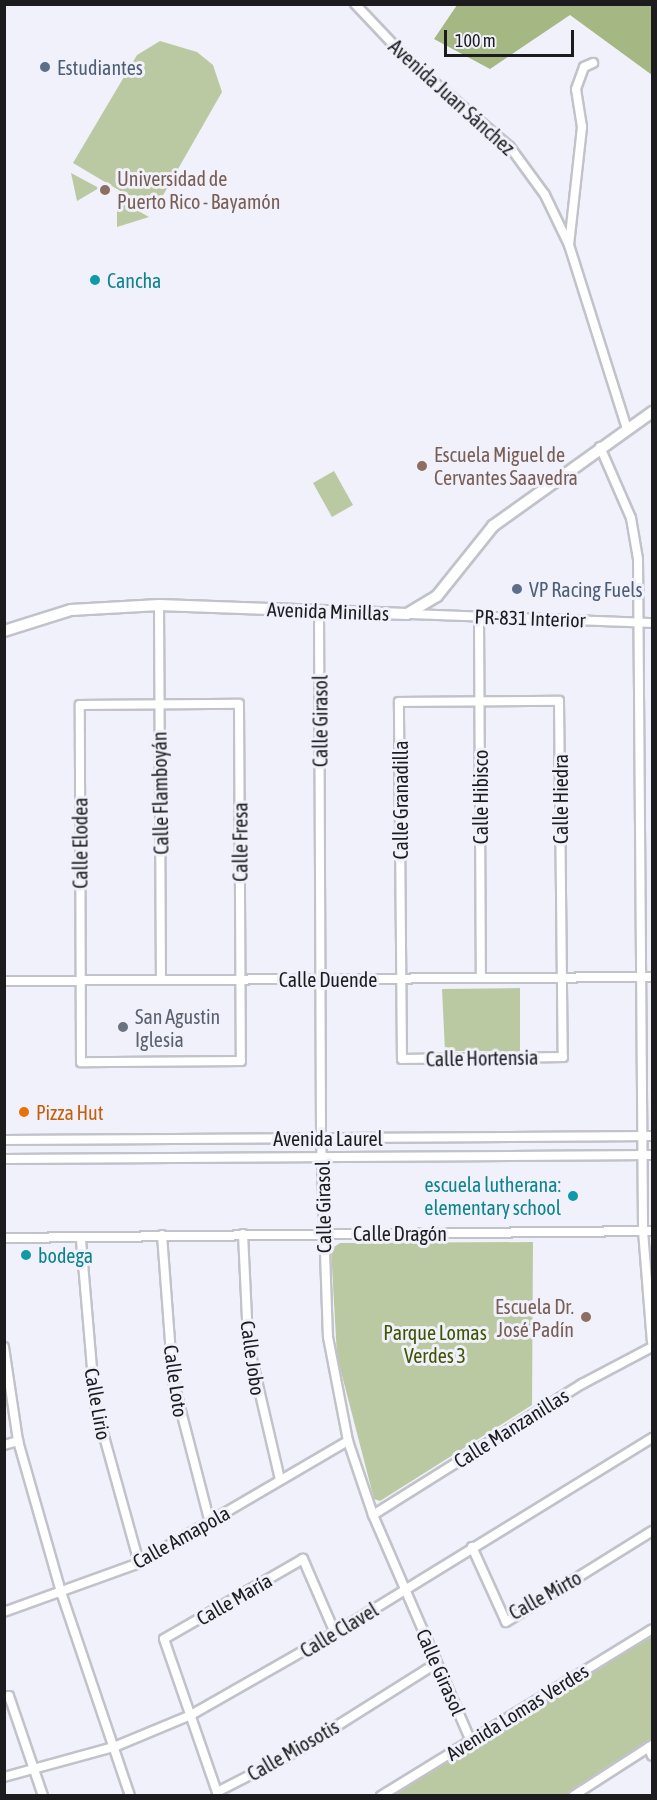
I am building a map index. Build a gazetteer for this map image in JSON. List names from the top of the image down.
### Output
{
  "streets": {
    "main road": ["Avenida Minillas"],
    "street": [
      "Avenida Juan Sánchez",
      "PR-831 Interior",
      "Calle Girasol",
      "Calle Flamboyán",
      "Calle Hibisco",
      "Calle Hiedra",
      "Calle Granadilla",
      "Calle Fresa",
      "Calle Elodea",
      "Calle Duende",
      "Calle Hortensia",
      "Avenida Laurel",
      "Calle Dragón",
      "Calle Jobo",
      "Calle Loto",
      "Calle Lirio",
      "Calle Manzanillas",
      "Calle Amapola",
      "Calle Mirto",
      "Calle María",
      "Calle Clavel",
      "Avenida Lomas Verdes",
      "Calle Miosotis"
    ]
  },
  "crossings": [
    ["Avenida Juan Sánchez", "Avenida Minillas"],
    ["Avenida Minillas", "PR-831 Interior"],
    ["Avenida Minillas", "Calle Girasol"],
    ["Avenida Minillas", "Calle Flamboyán"],
    ["PR-831 Interior", "Calle Hibisco"],
    ["Calle Girasol", "Calle Duende"],
    ["Calle Girasol", "Avenida Laurel"],
    ["Calle Girasol", "Calle Dragón"],
    ["Calle Girasol", "Calle Manzanillas"],
    ["Calle Girasol", "Calle Amapola"],
    ["Calle Girasol", "Calle Clavel"],
    ["Calle Girasol", "Avenida Lomas Verdes"],
    ["Calle Girasol", "Calle Miosotis"],
    ["Calle Flamboyán", "Calle Fresa"],
    ["Calle Flamboyán", "Calle Elodea"],
    ["Calle Flamboyán", "Calle Duende"],
    ["Calle Hibisco", "Calle Hiedra"],
    ["Calle Hibisco", "Calle Granadilla"],
    ["Calle Hibisco", "Calle Duende"],
    ["Calle Hiedra", "Calle Granadilla"],
    ["Calle Hiedra", "Calle Duende"],
    ["Calle Hiedra", "Calle Hortensia"],
    ["Calle Granadilla", "Calle Duende"],
    ["Calle Granadilla", "Calle Hortensia"],
    ["Calle Fresa", "Calle Elodea"],
    ["Calle Fresa", "Calle Duende"],
    ["Calle Elodea", "Calle Duende"],
    ["Calle Duende", "Calle Hortensia"],
    ["Calle Dragón", "Calle Jobo"],
    ["Calle Dragón", "Calle Loto"],
    ["Calle Dragón", "Calle Lirio"],
    ["Calle Jobo", "Calle Amapola"],
    ["Calle Loto", "Calle Amapola"],
    ["Calle Lirio", "Calle Amapola"],
    ["Calle Mirto", "Calle Clavel"],
    ["Calle María", "Calle Clavel"],
    ["Calle María", "Calle Miosotis"],
    ["Calle Clavel", "Calle Miosotis"]
  ],
  "parks": ["Parque Lomas Verdes 3"],
  "places": [
    "Estudiantes",
    "Universidad de Puerto Rico - Bayamón",
    "Cancha",
    "Escuela Miguel de Cervantes Saavedra",
    "VP Racing Fuels",
    "San Agustin Iglesia",
    "Pizza Hut",
    "escuela lutherana: elementary school",
    "bodega",
    "Escuela Dr. José Padín"
  ],
  "scale_bar": "100 m"
}
